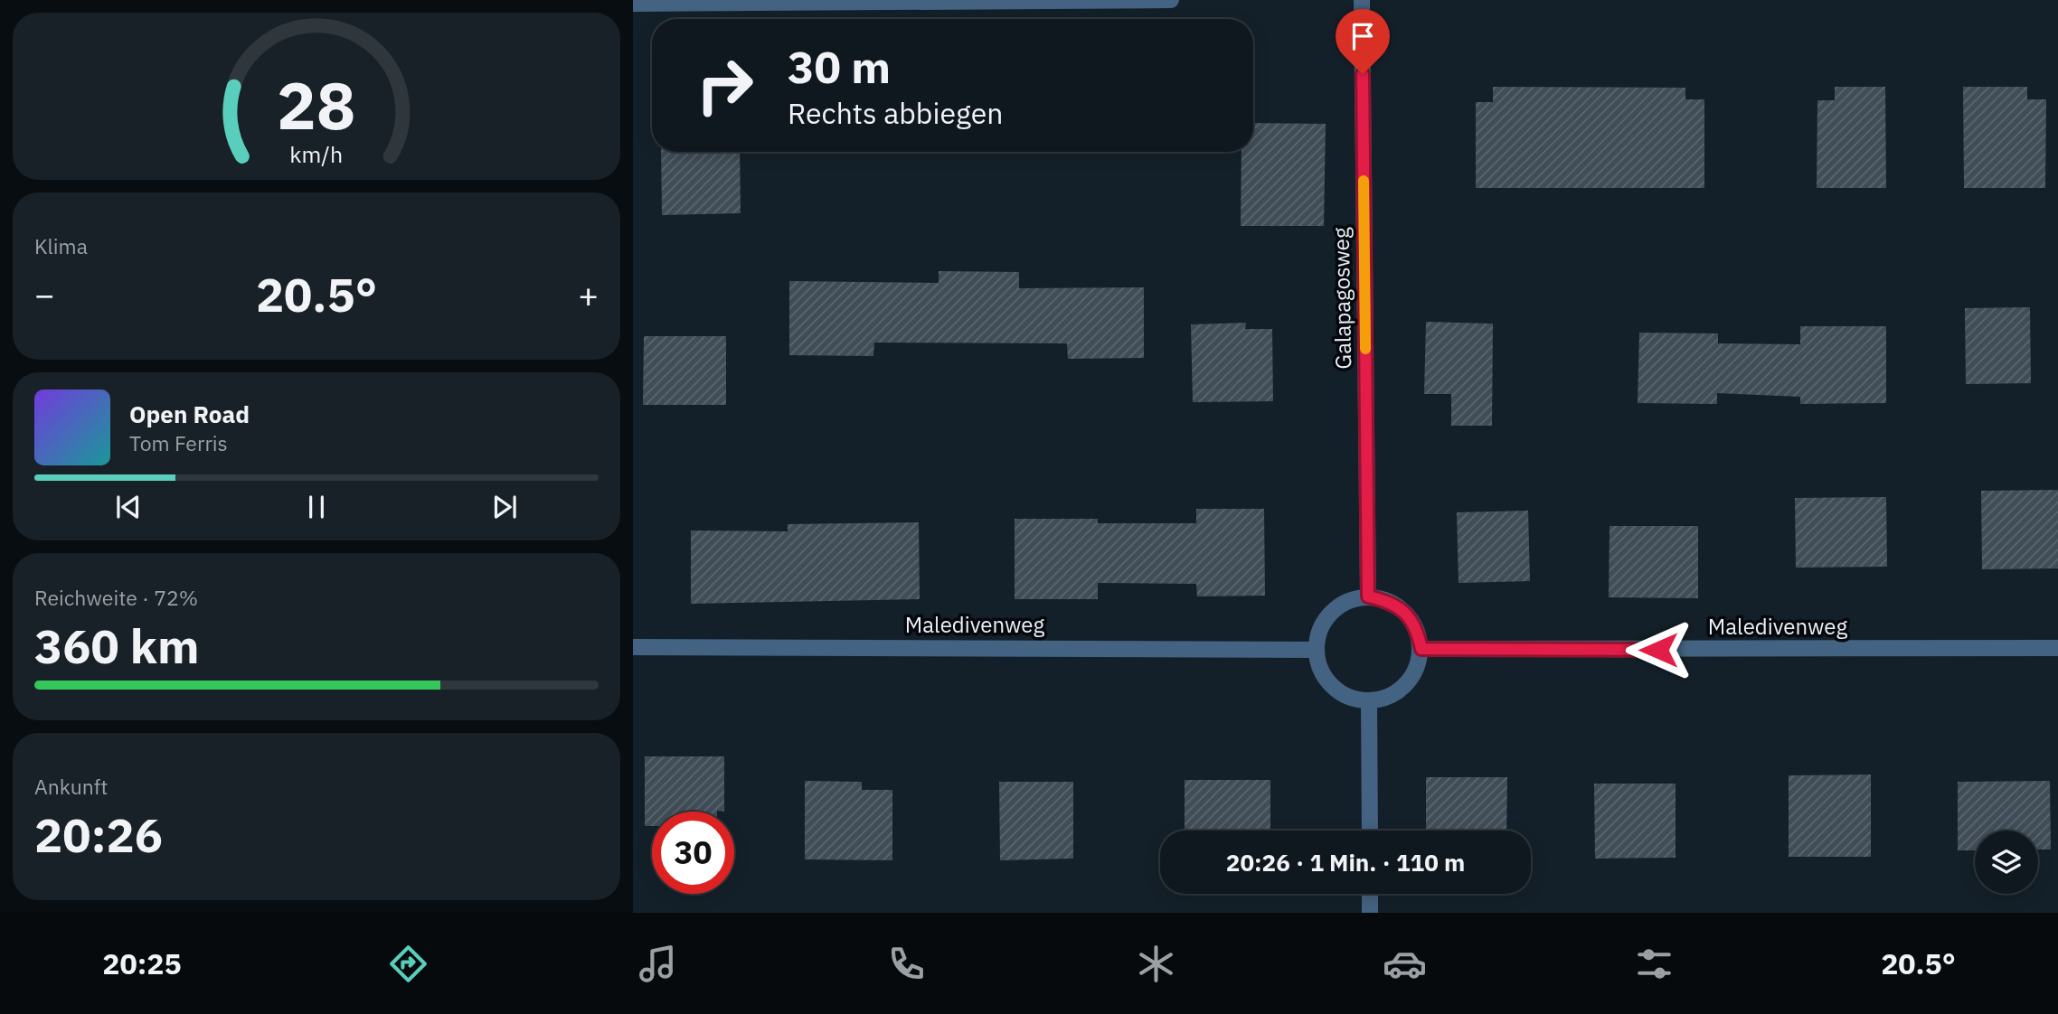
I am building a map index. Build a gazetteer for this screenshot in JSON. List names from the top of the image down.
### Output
{
  "streets": {
    "street": ["Galapagosweg", "Maledivenweg"]
  },
  "crossings": [
    ["Galapagosweg", "Maledivenweg"]
  ],
  "page": {
    "turn": ["30 m", "Rechts abbiegen"],
    "tile": [
      "Klima",
      ["Reichweite · 72%", "360 km"],
      ["Ankunft", "20:26"]
    ],
    "heat": ["−", "20.5°", "+"],
    "song": ["Open Road", "Tom Ferris"],
    "limit": "30",
    "trip": "20:26 · 1 Min. · 110 m",
    "tabs": ["20:25", "20.5°"],
    "gauge": ["28", "km/h"]
  }
}
